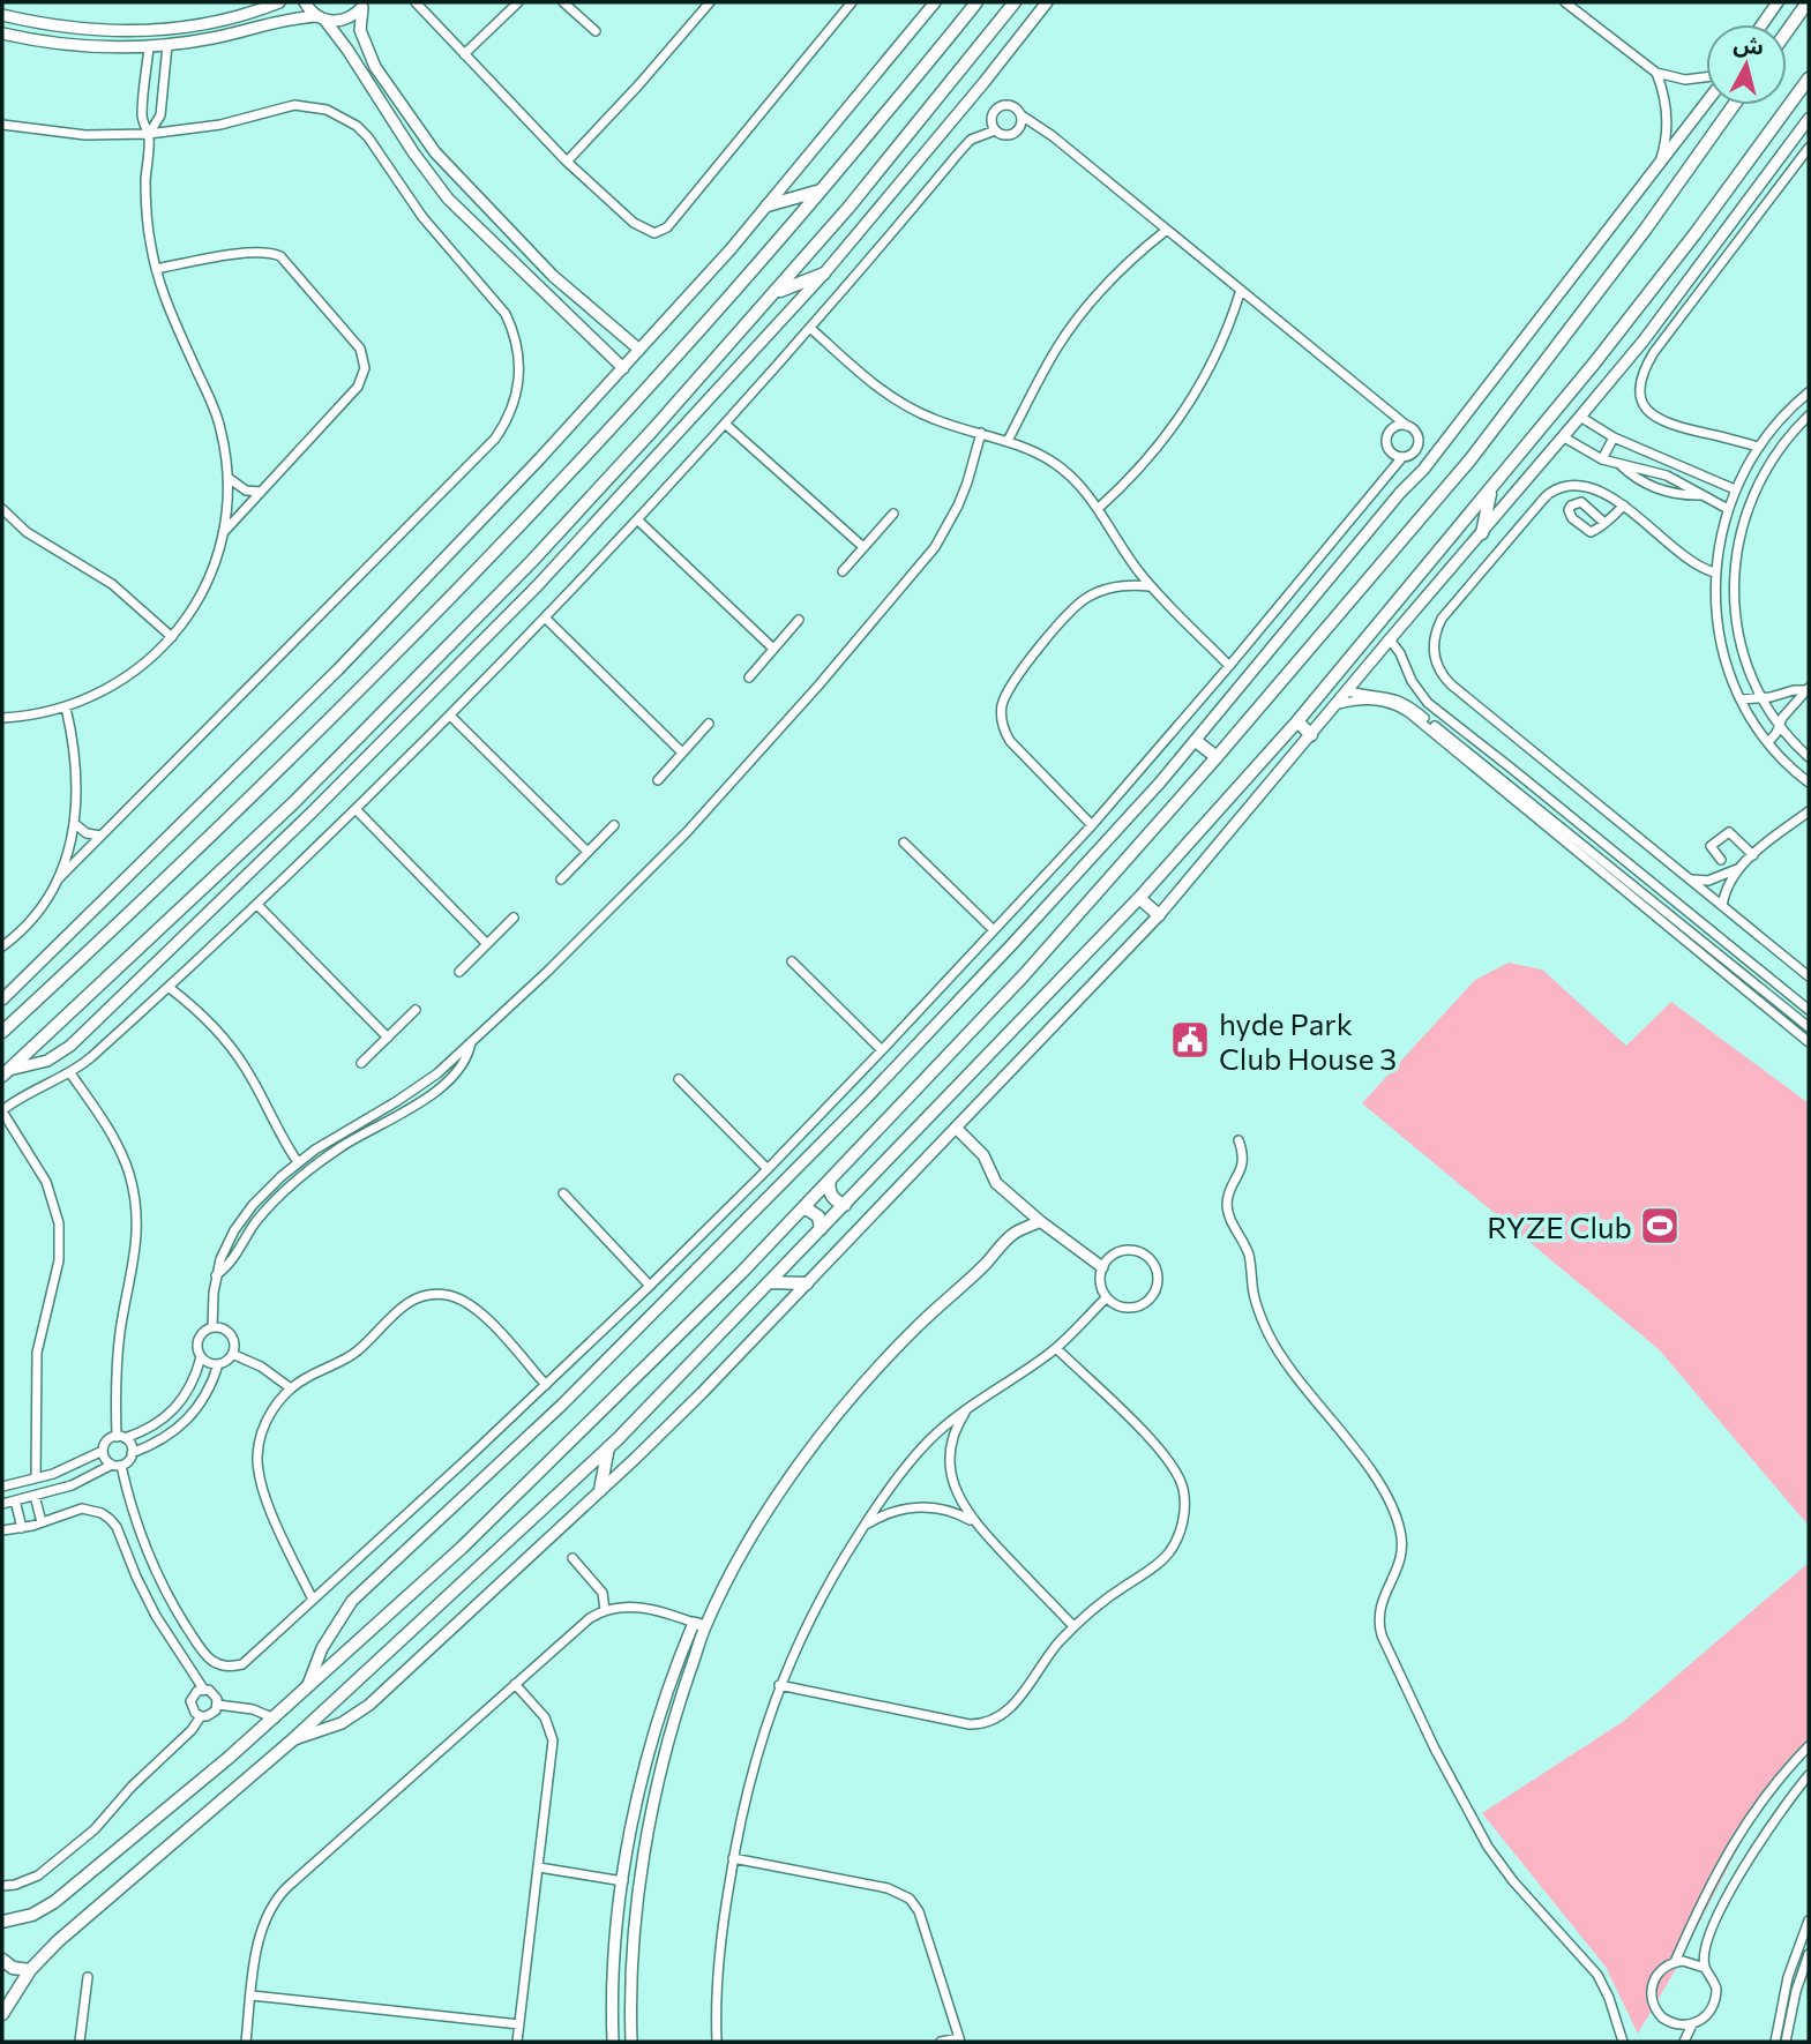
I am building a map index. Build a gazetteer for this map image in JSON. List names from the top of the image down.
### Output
{
  "places": {
    "public building": ["hyde Park Club House 3"],
    "sports": ["RYZE Club"]
  },
  "north": "top"
}
